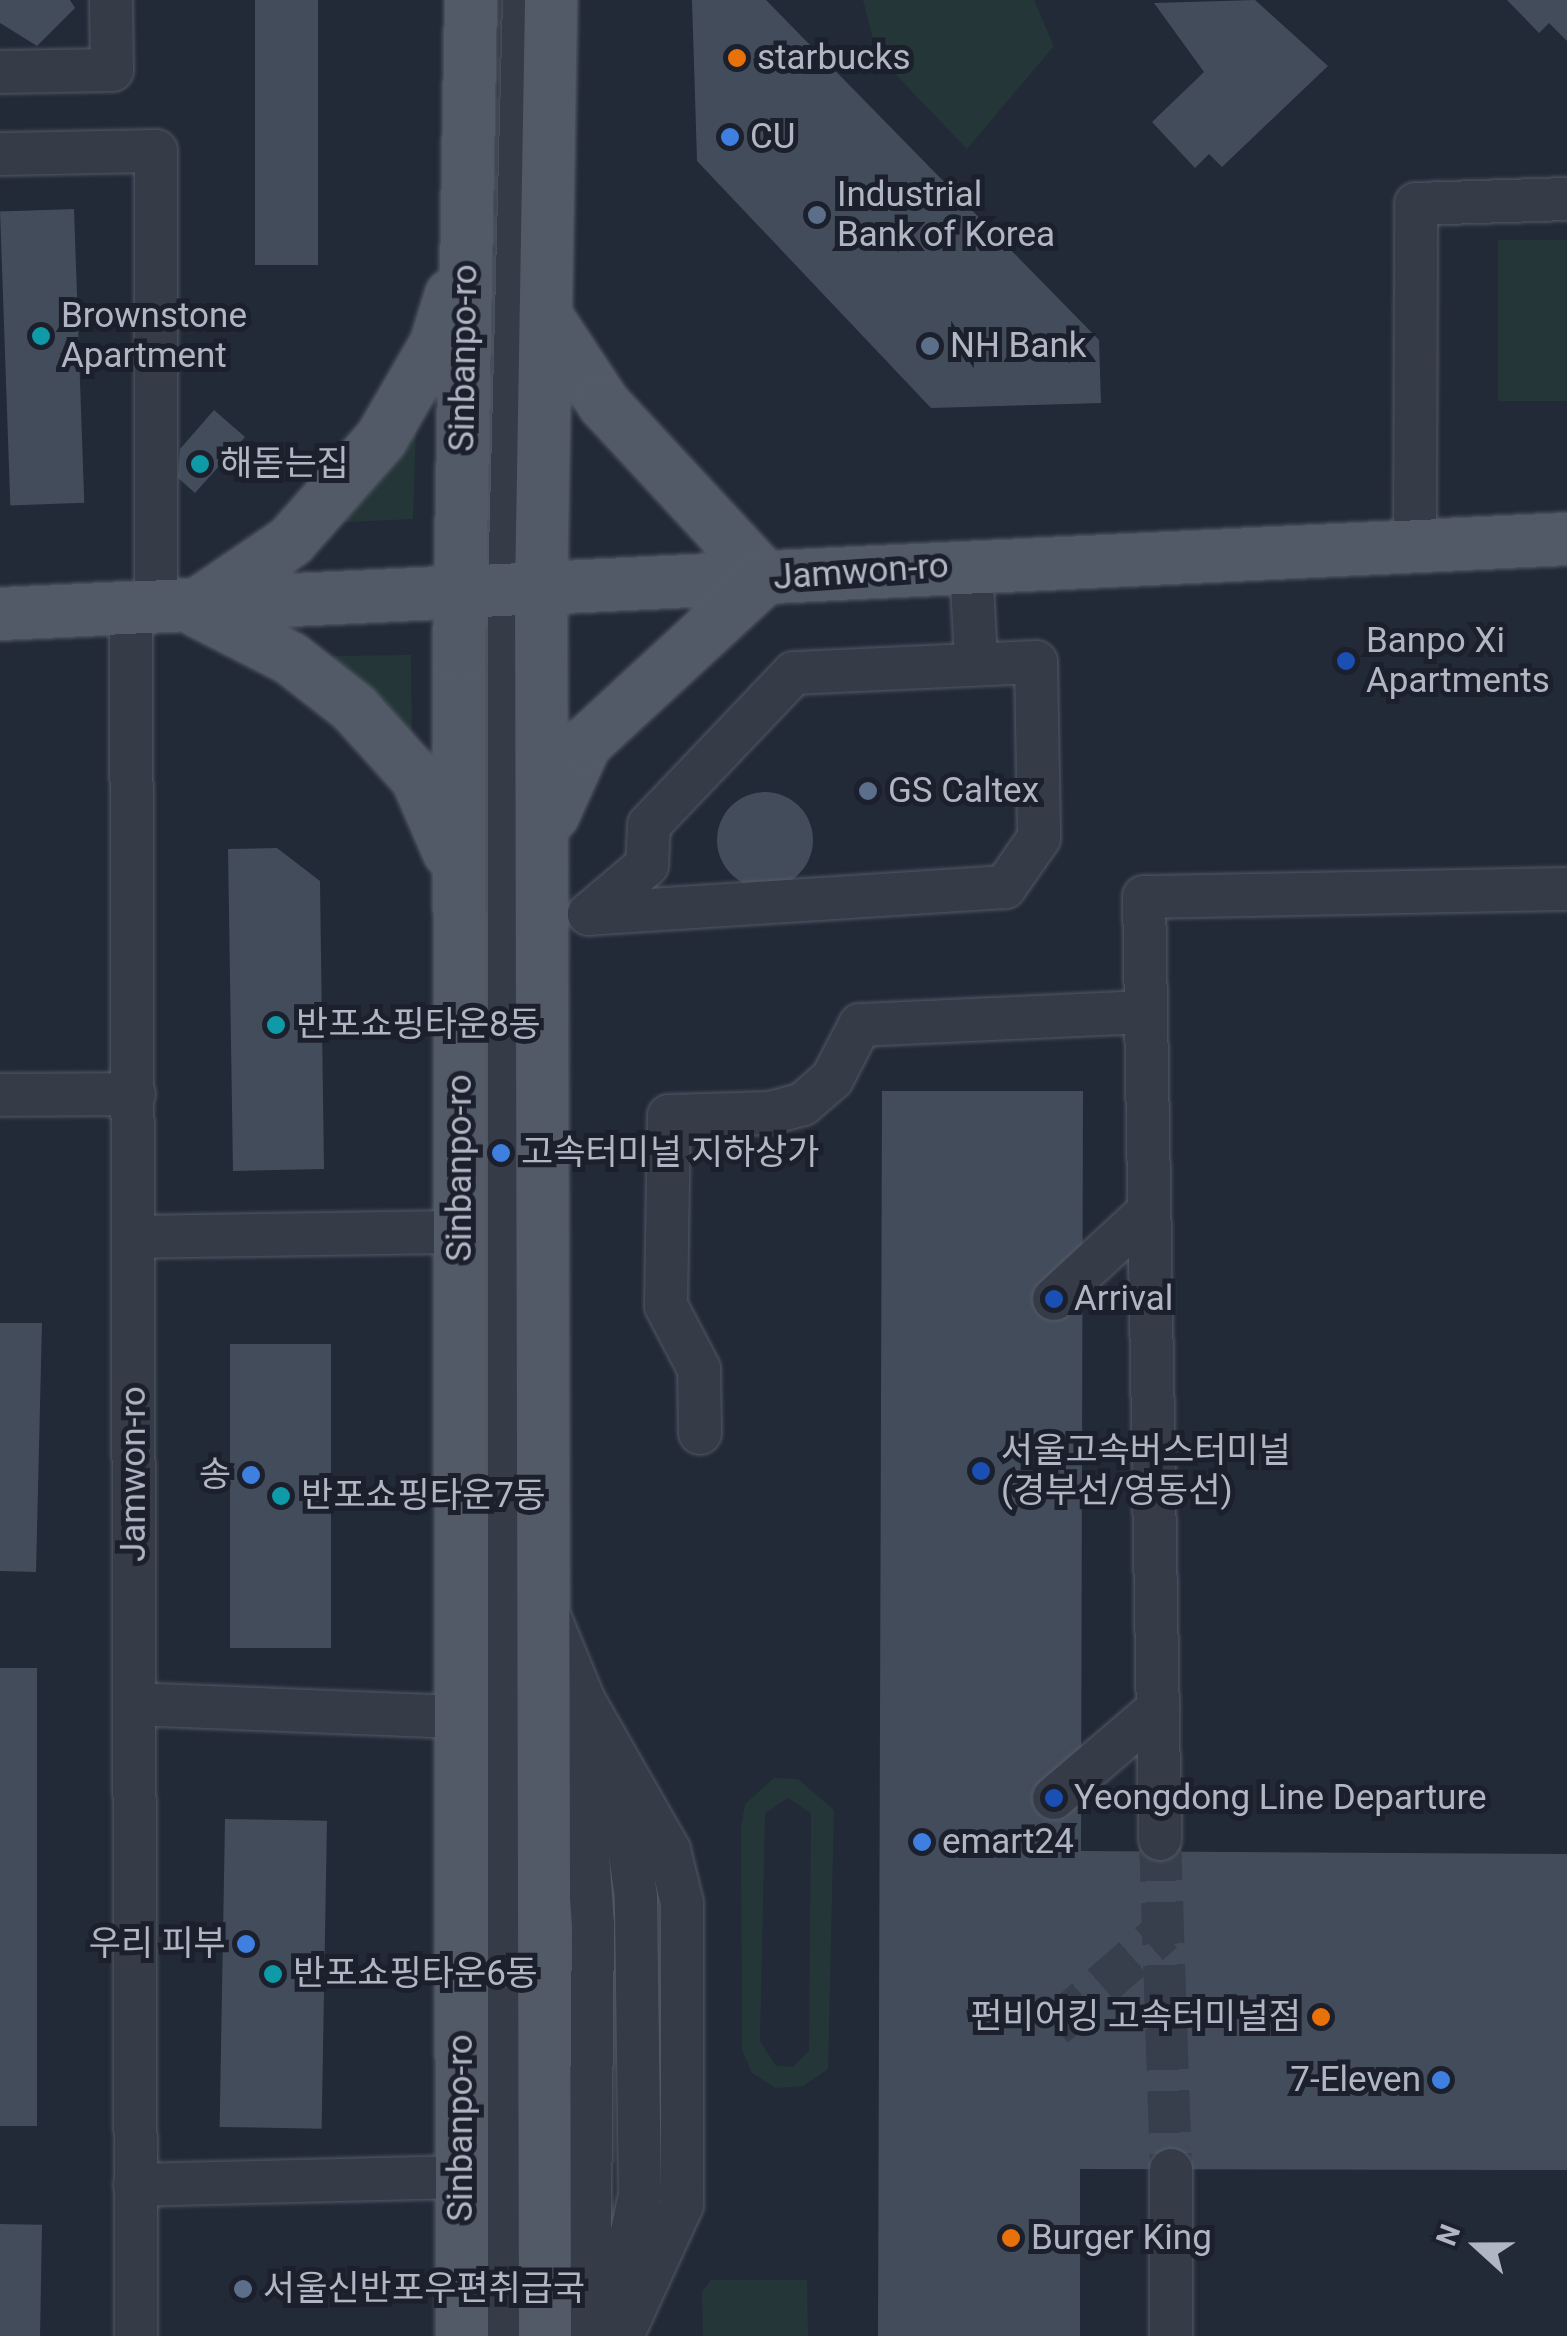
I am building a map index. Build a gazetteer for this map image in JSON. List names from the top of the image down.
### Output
{
  "streets": {
    "main road": ["Sinbanpo-ro", "Jamwon-ro"]
  },
  "crossings": [
    ["Sinbanpo-ro", "Jamwon-ro"]
  ],
  "places": [
    "starbucks",
    "CU",
    "Industrial Bank of Korea",
    "Brownstone Apartment",
    "NH Bank",
    "해돋는집",
    "Banpo Xi Apartments",
    "GS Caltex",
    "반포쇼핑타운8동",
    "고속터미널 지하상가",
    "Arrival",
    "서울고속버스터미널 (경부선/영동선)",
    "송",
    "반포쇼핑타운7동",
    "Yeongdong Line Departure",
    "emart24",
    "우리 피부",
    "반포쇼핑타운6동",
    "펀비어킹 고속터미널점",
    "7-Eleven",
    "Burger King",
    "서울신반포우편취급국"
  ],
  "north": "left"
}
